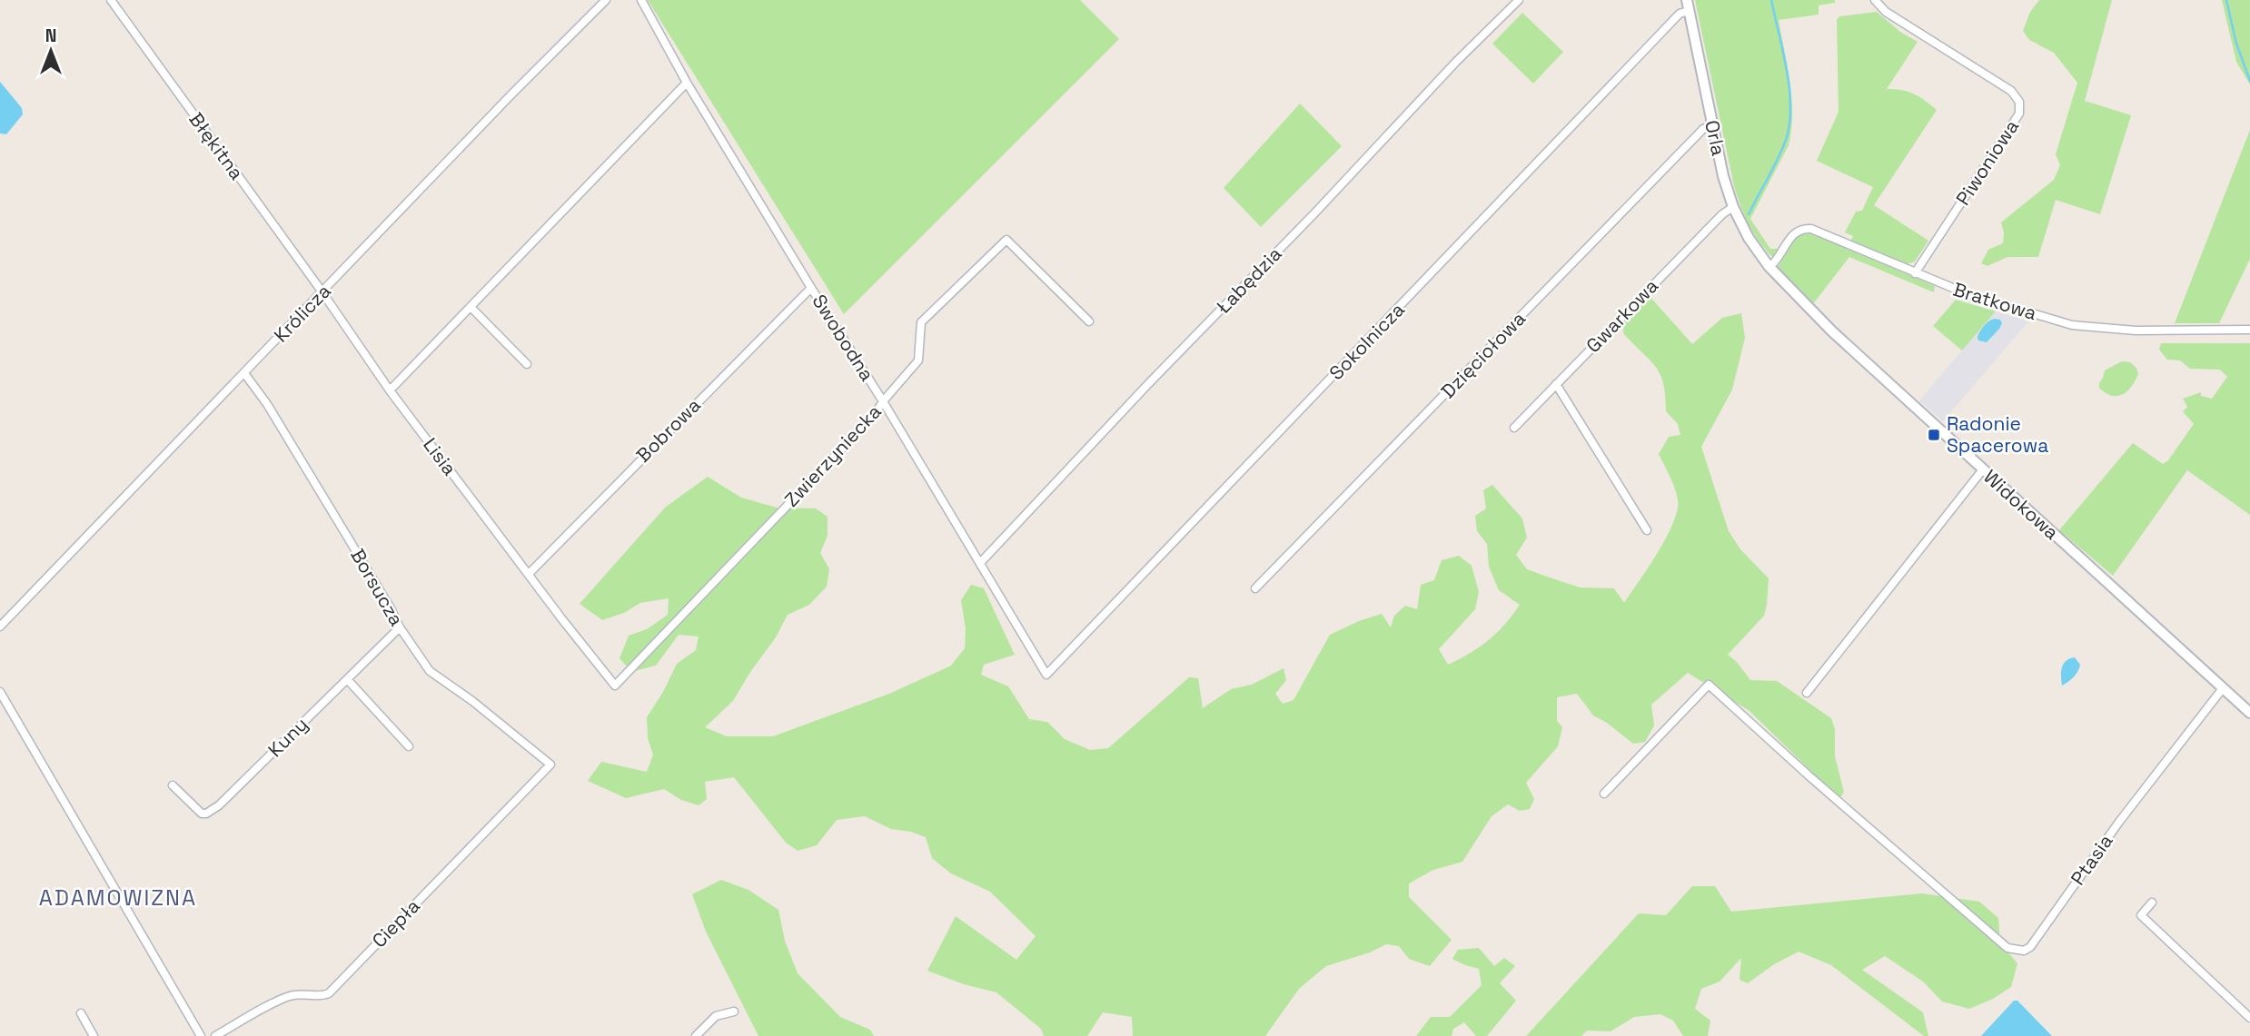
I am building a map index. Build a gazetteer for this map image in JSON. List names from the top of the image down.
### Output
{
  "streets": {
    "street": [
      "Orla",
      "Błękitna",
      "Piwoniowa",
      "Łabędzia",
      "Bratkowa",
      "Królicza",
      "Gwarkowa",
      "Swobodna",
      "Sokolnicza",
      "Dzięciołowa",
      "Bobrowa",
      "Zwierzyniecka",
      "Lisia",
      "Widokowa",
      "Borsucza",
      "Kuny",
      "Ptasia",
      "Ciepła"
    ]
  },
  "crossings": [
    ["Orla", "Bratkowa"],
    ["Orla", "Gwarkowa"],
    ["Orla", "Sokolnicza"],
    ["Orla", "Dzięciołowa"],
    ["Orla", "Widokowa"],
    ["Błękitna", "Królicza"],
    ["Błękitna", "Lisia"],
    ["Piwoniowa", "Bratkowa"],
    ["Łabędzia", "Swobodna"],
    ["Bratkowa", "Widokowa"],
    ["Królicza", "Lisia"],
    ["Królicza", "Borsucza"],
    ["Swobodna", "Sokolnicza"],
    ["Swobodna", "Bobrowa"],
    ["Swobodna", "Zwierzyniecka"],
    ["Bobrowa", "Lisia"],
    ["Zwierzyniecka", "Lisia"],
    ["Widokowa", "Ptasia"],
    ["Borsucza", "Kuny"],
    ["Borsucza", "Ciepła"]
  ],
  "districts": ["ADAMOWIZNA"],
  "places": {
    "transit": ["Radonie Spacerowa"]
  },
  "north": "top"
}
